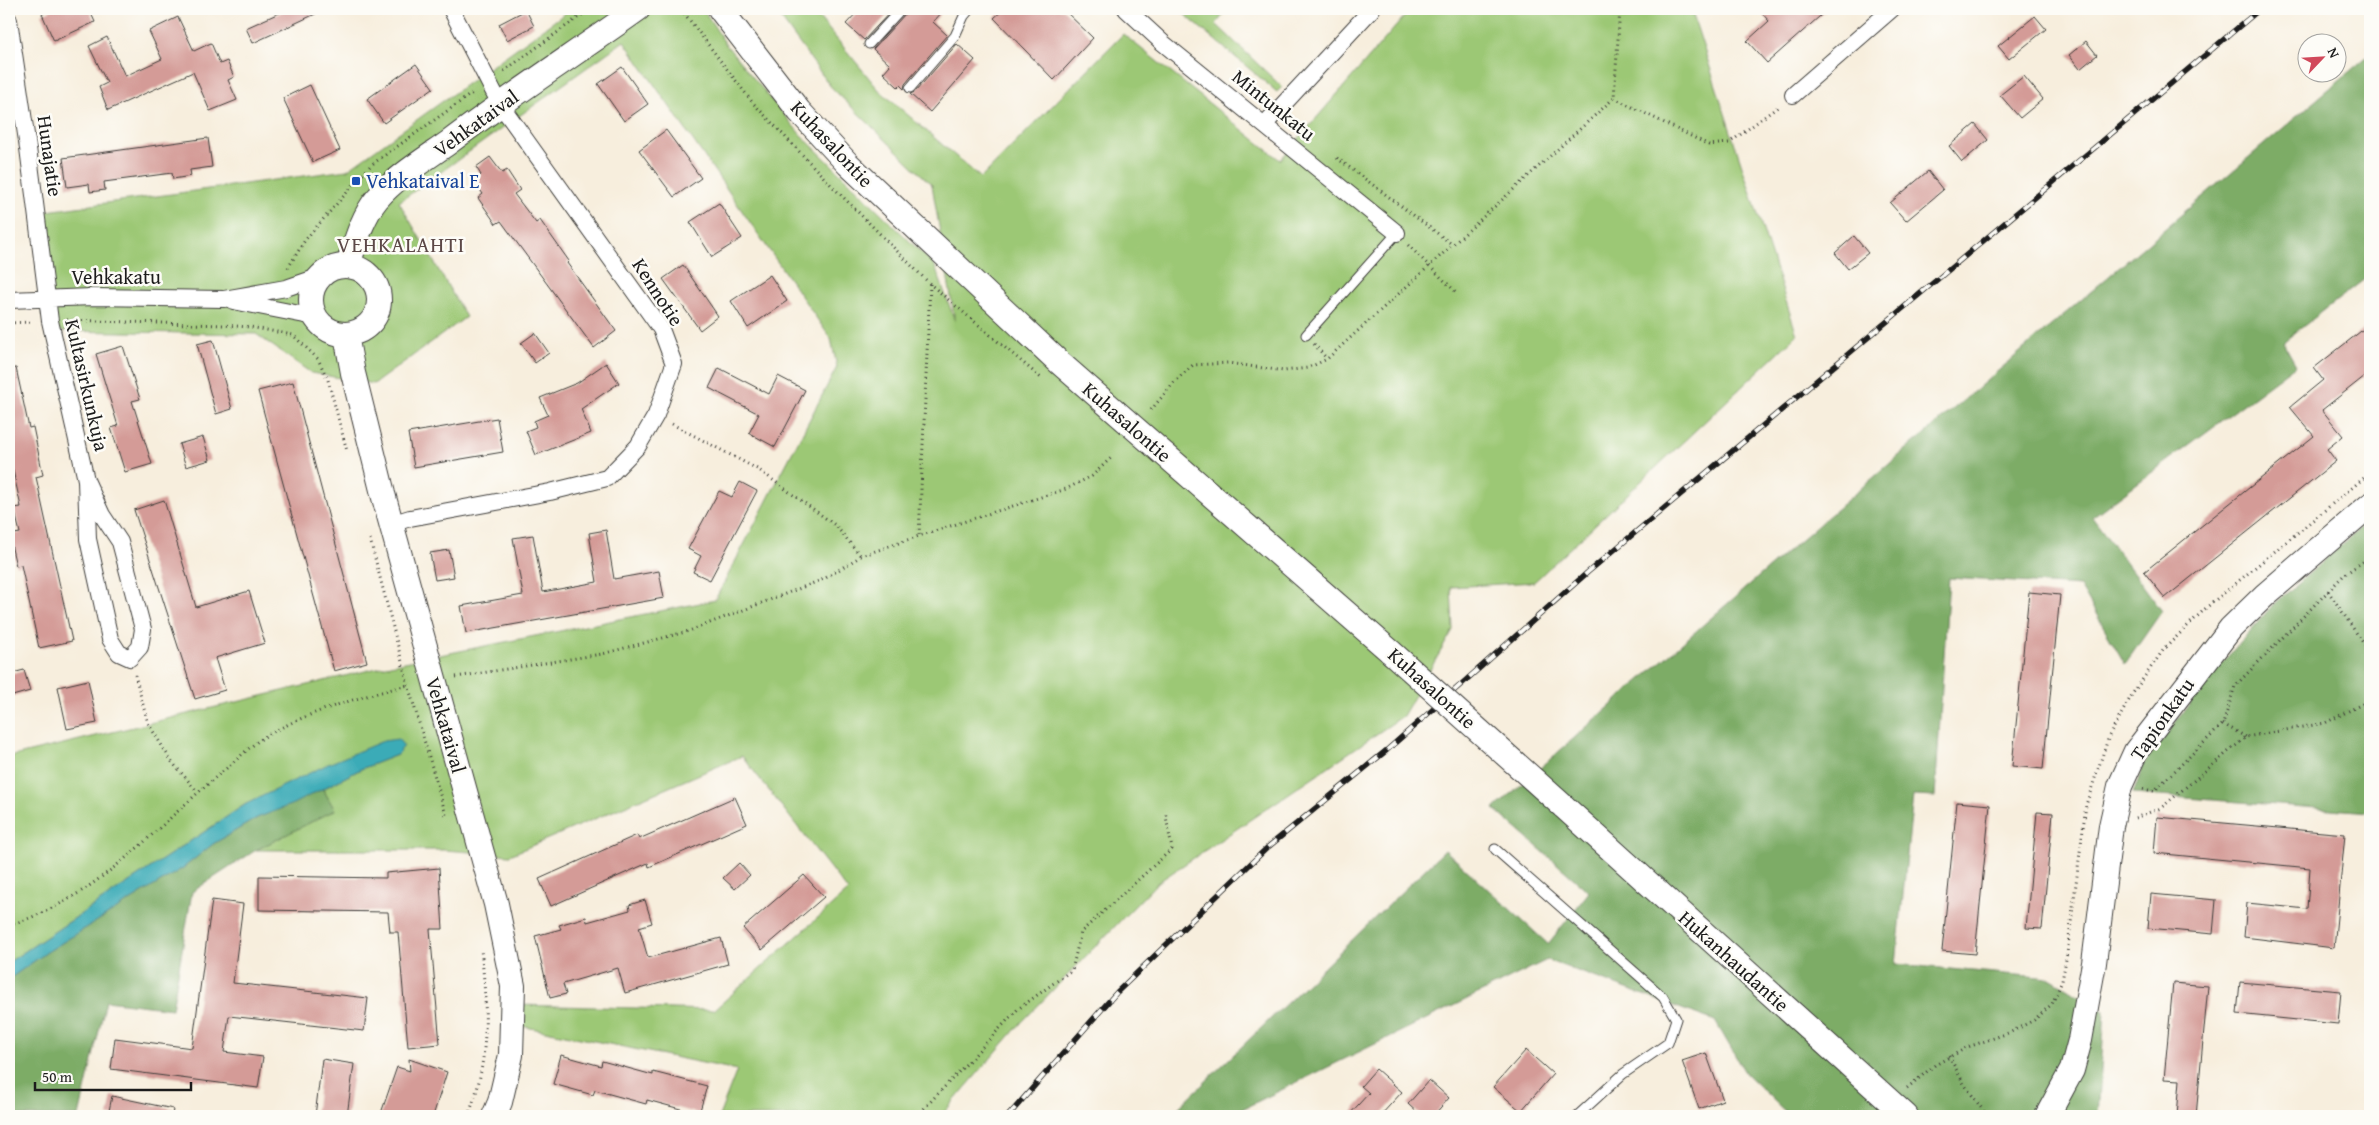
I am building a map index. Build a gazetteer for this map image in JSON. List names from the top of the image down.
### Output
{
  "streets": {
    "street": [
      "Mintunkatu",
      "Vehkataival",
      "Kuhasalontie",
      "Hunajatie",
      "Vehkakatu",
      "Kennotie",
      "Kultasirkunkuja",
      "Tapionkatu",
      "Hukanhaudantie"
    ]
  },
  "crossings": [
    ["Vehkataival", "Vehkakatu"],
    ["Vehkataival", "Kennotie"],
    ["Kuhasalontie", "Hukanhaudantie"],
    ["Hunajatie", "Vehkakatu"],
    ["Hunajatie", "Kultasirkunkuja"],
    ["Vehkakatu", "Kultasirkunkuja"]
  ],
  "districts": ["VEHKALAHTI"],
  "places": {
    "transit": ["Vehkataival E"]
  },
  "scale_bar": "50 m",
  "north": "top right"
}
